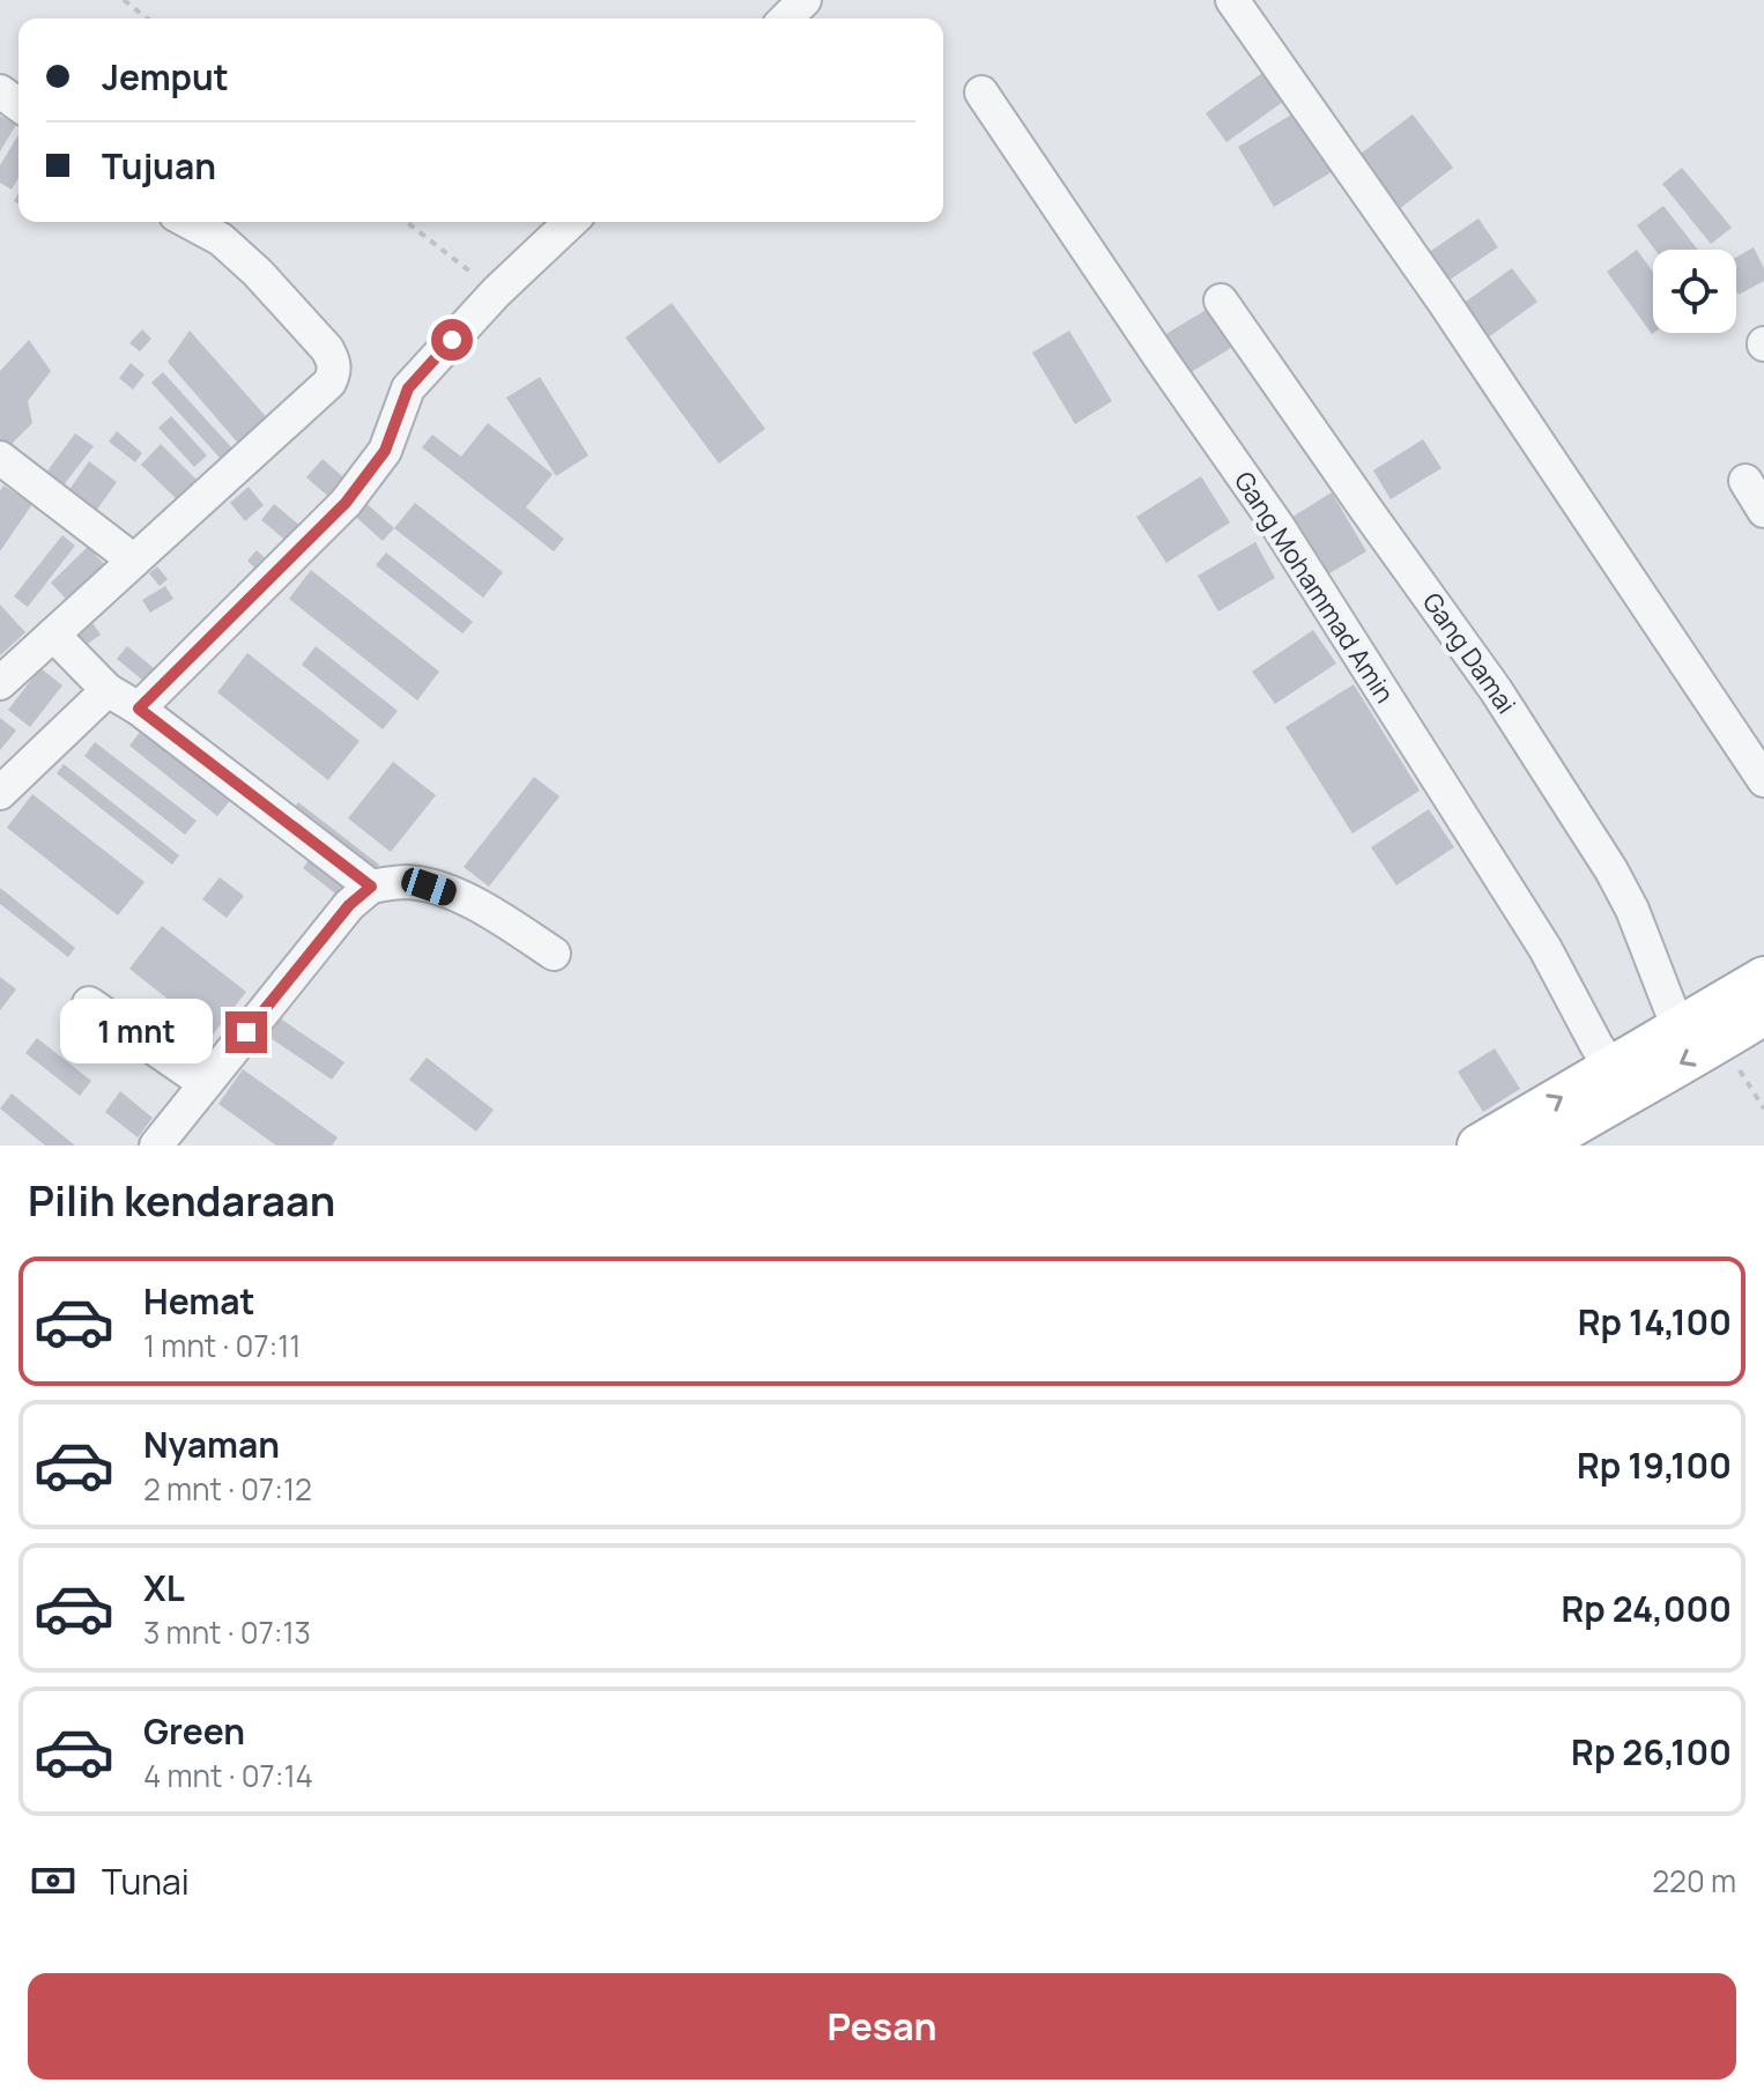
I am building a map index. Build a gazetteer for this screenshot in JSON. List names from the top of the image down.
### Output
{
  "streets": {
    "street": ["Gang Mohammad Amin", "Gang Damai"]
  },
  "page": {
    "banner": ["Jemput", "Tujuan"],
    "bubble": "1 mnt",
    "heading": "Pilih kendaraan",
    "list": [
      {
        "name": "Hemat",
        "note": "1 mnt · 07:11",
        "value": "Rp 14,100"
      },
      {
        "name": "Nyaman",
        "note": "2 mnt · 07:12",
        "value": "Rp 19,100"
      },
      {
        "name": "XL",
        "note": "3 mnt · 07:13",
        "value": "Rp 24,000"
      },
      {
        "name": "Green",
        "note": "4 mnt · 07:14",
        "value": "Rp 26,100"
      }
    ],
    "pay": ["Tunai", "220 m"],
    "buttons": "Pesan"
  }
}
